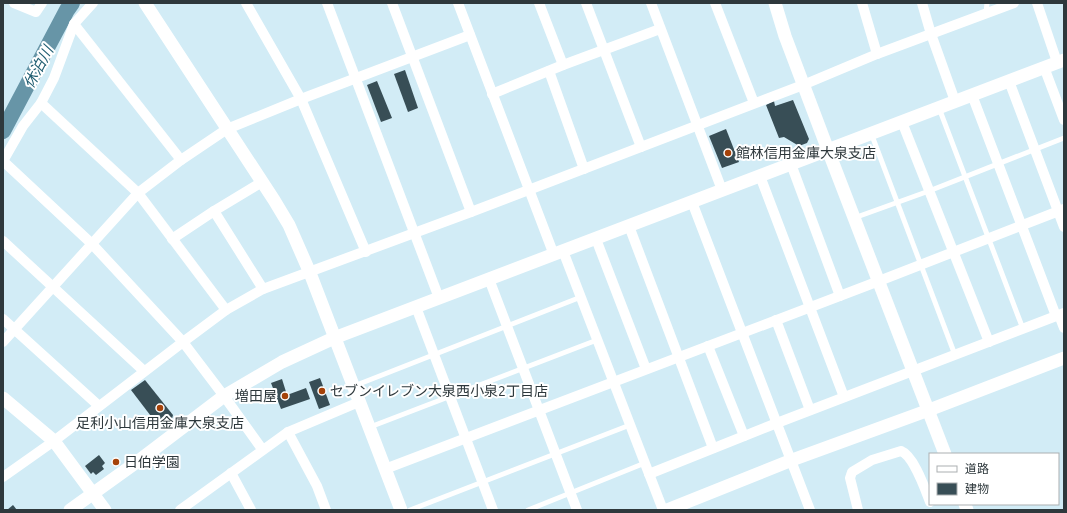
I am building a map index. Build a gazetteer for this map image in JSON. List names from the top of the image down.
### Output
{
  "water": ["休泊川"],
  "places": [
    "館林信用金庫大泉支店",
    "セブンイレブン大泉西小泉2丁目店",
    "増田屋",
    "足利小山信用金庫大泉支店",
    "日伯学園"
  ],
  "legend": ["道路", "建物"]
}
